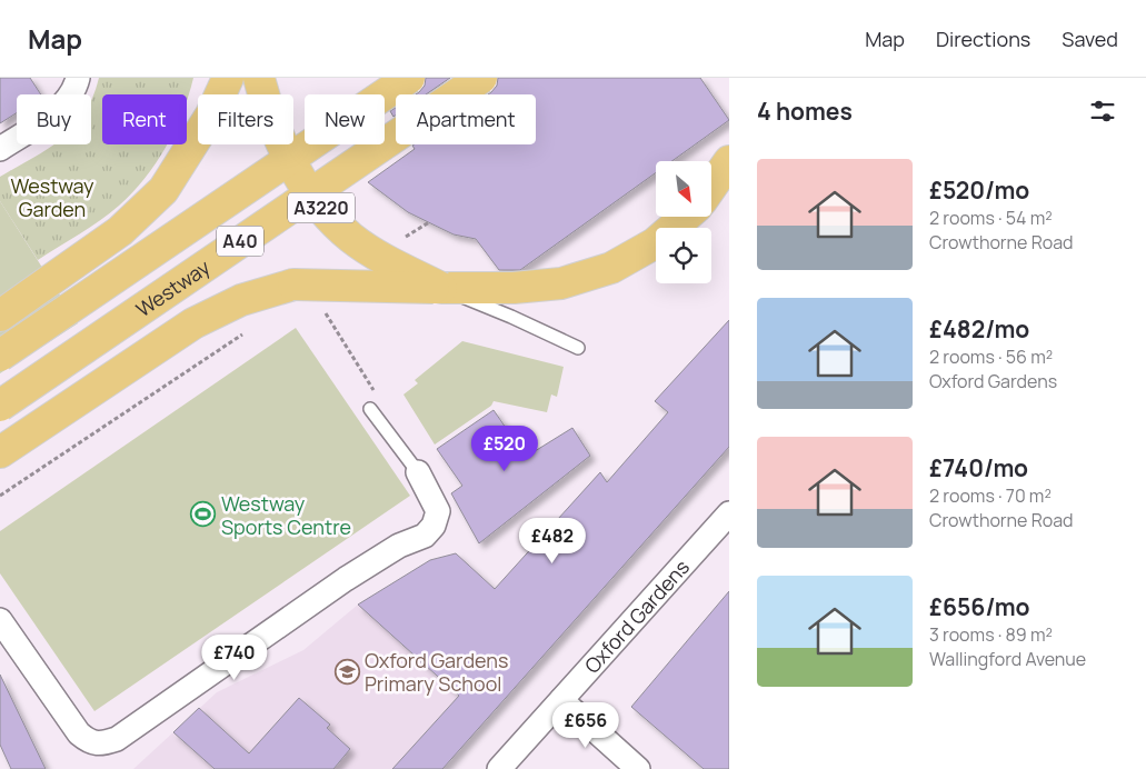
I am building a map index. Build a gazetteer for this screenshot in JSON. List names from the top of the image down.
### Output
{
  "streets": {
    "highway": ["A3220", "A40", "Westway"],
    "street": ["Oxford Gardens"]
  },
  "parks": ["Westway Garden"],
  "places": {
    "sports": ["Westway Sports Centre"],
    "school or university": ["Oxford Gardens Primary School"]
  },
  "north": "bottom right",
  "page": {
    "header": "Map",
    "nav": ["Map", "Directions", "Saved"],
    "heading": "4 homes",
    "chip": [
      "Buy",
      "Rent",
      "Filters",
      "New",
      "Apartment"
    ],
    "list": [
      {
        "name": "£520/mo",
        "note": "2 rooms · 54 m² · Crowthorne Road"
      },
      {
        "name": "£482/mo",
        "note": "2 rooms · 56 m² · Oxford Gardens"
      },
      {
        "name": "£740/mo",
        "note": "2 rooms · 70 m² · Crowthorne Road"
      },
      {
        "name": "£656/mo",
        "note": "3 rooms · 89 m² · Wallingford Avenue"
      }
    ],
    "price": [
      "£520",
      "£482",
      "£740",
      "£656"
    ]
  }
}
